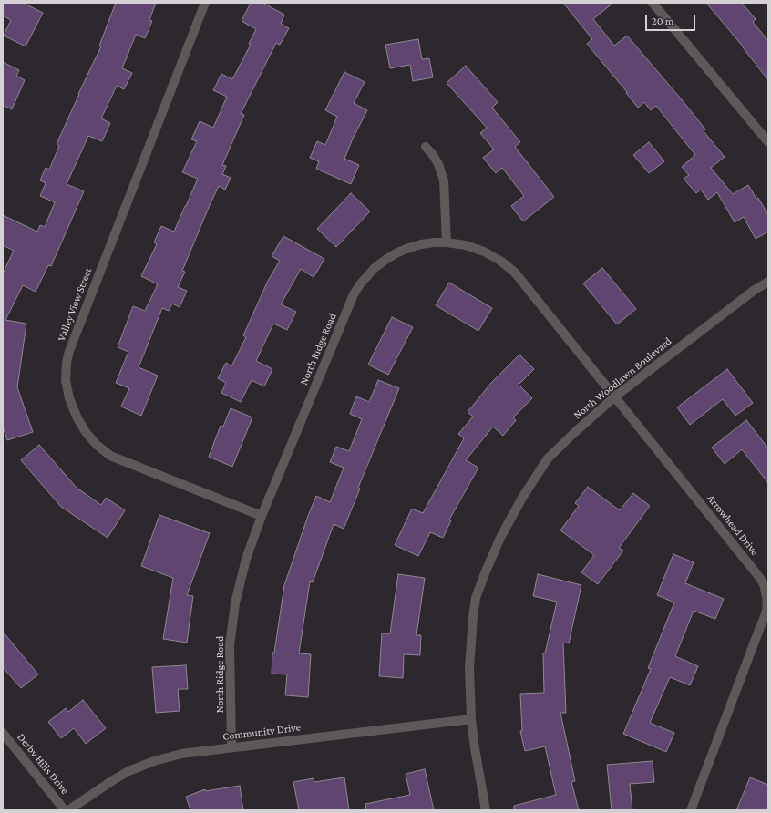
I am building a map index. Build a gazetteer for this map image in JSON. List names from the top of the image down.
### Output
{
  "streets": {
    "street": [
      "Valley View Street",
      "North Ridge Road",
      "North Woodlawn Boulevard",
      "Arrowhead Drive",
      "Community Drive",
      "Derby Hills Drive"
    ]
  },
  "crossings": [
    ["Valley View Street", "North Ridge Road"],
    ["North Ridge Road", "North Woodlawn Boulevard"],
    ["North Ridge Road", "Arrowhead Drive"],
    ["North Ridge Road", "Community Drive"],
    ["North Woodlawn Boulevard", "Arrowhead Drive"],
    ["North Woodlawn Boulevard", "Community Drive"]
  ],
  "scale_bar": "20 m"
}
